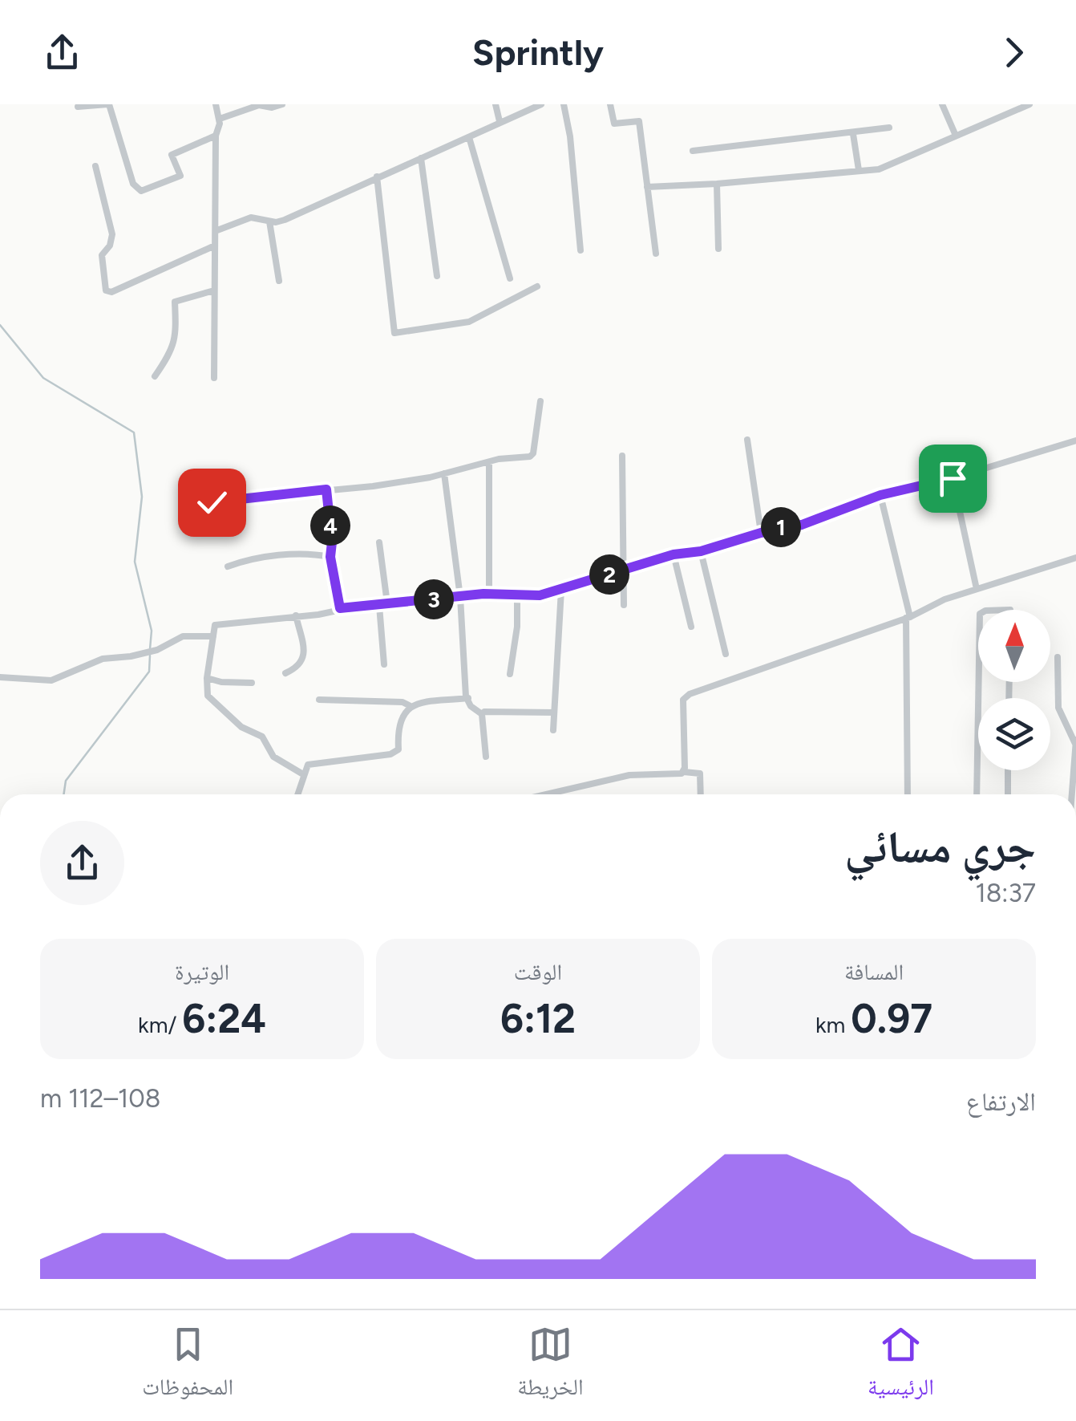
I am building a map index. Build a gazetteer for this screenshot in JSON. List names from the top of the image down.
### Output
{
  "north": "top",
  "page": {
    "header": "Sprintly",
    "pins": [
      "4",
      "1",
      "2",
      "3"
    ],
    "heading": ["جري مسائي", "18:37"],
    "stats": [
      ["المسافة", "0.97 km"],
      ["الوقت", "6:12"],
      ["الوتيرة", "6:24 /km"]
    ],
    "chart": ["الارتفاع", "108–112 m"],
    "tabs": ["الرئيسية", "الخريطة", "المحفوظات"]
  }
}
